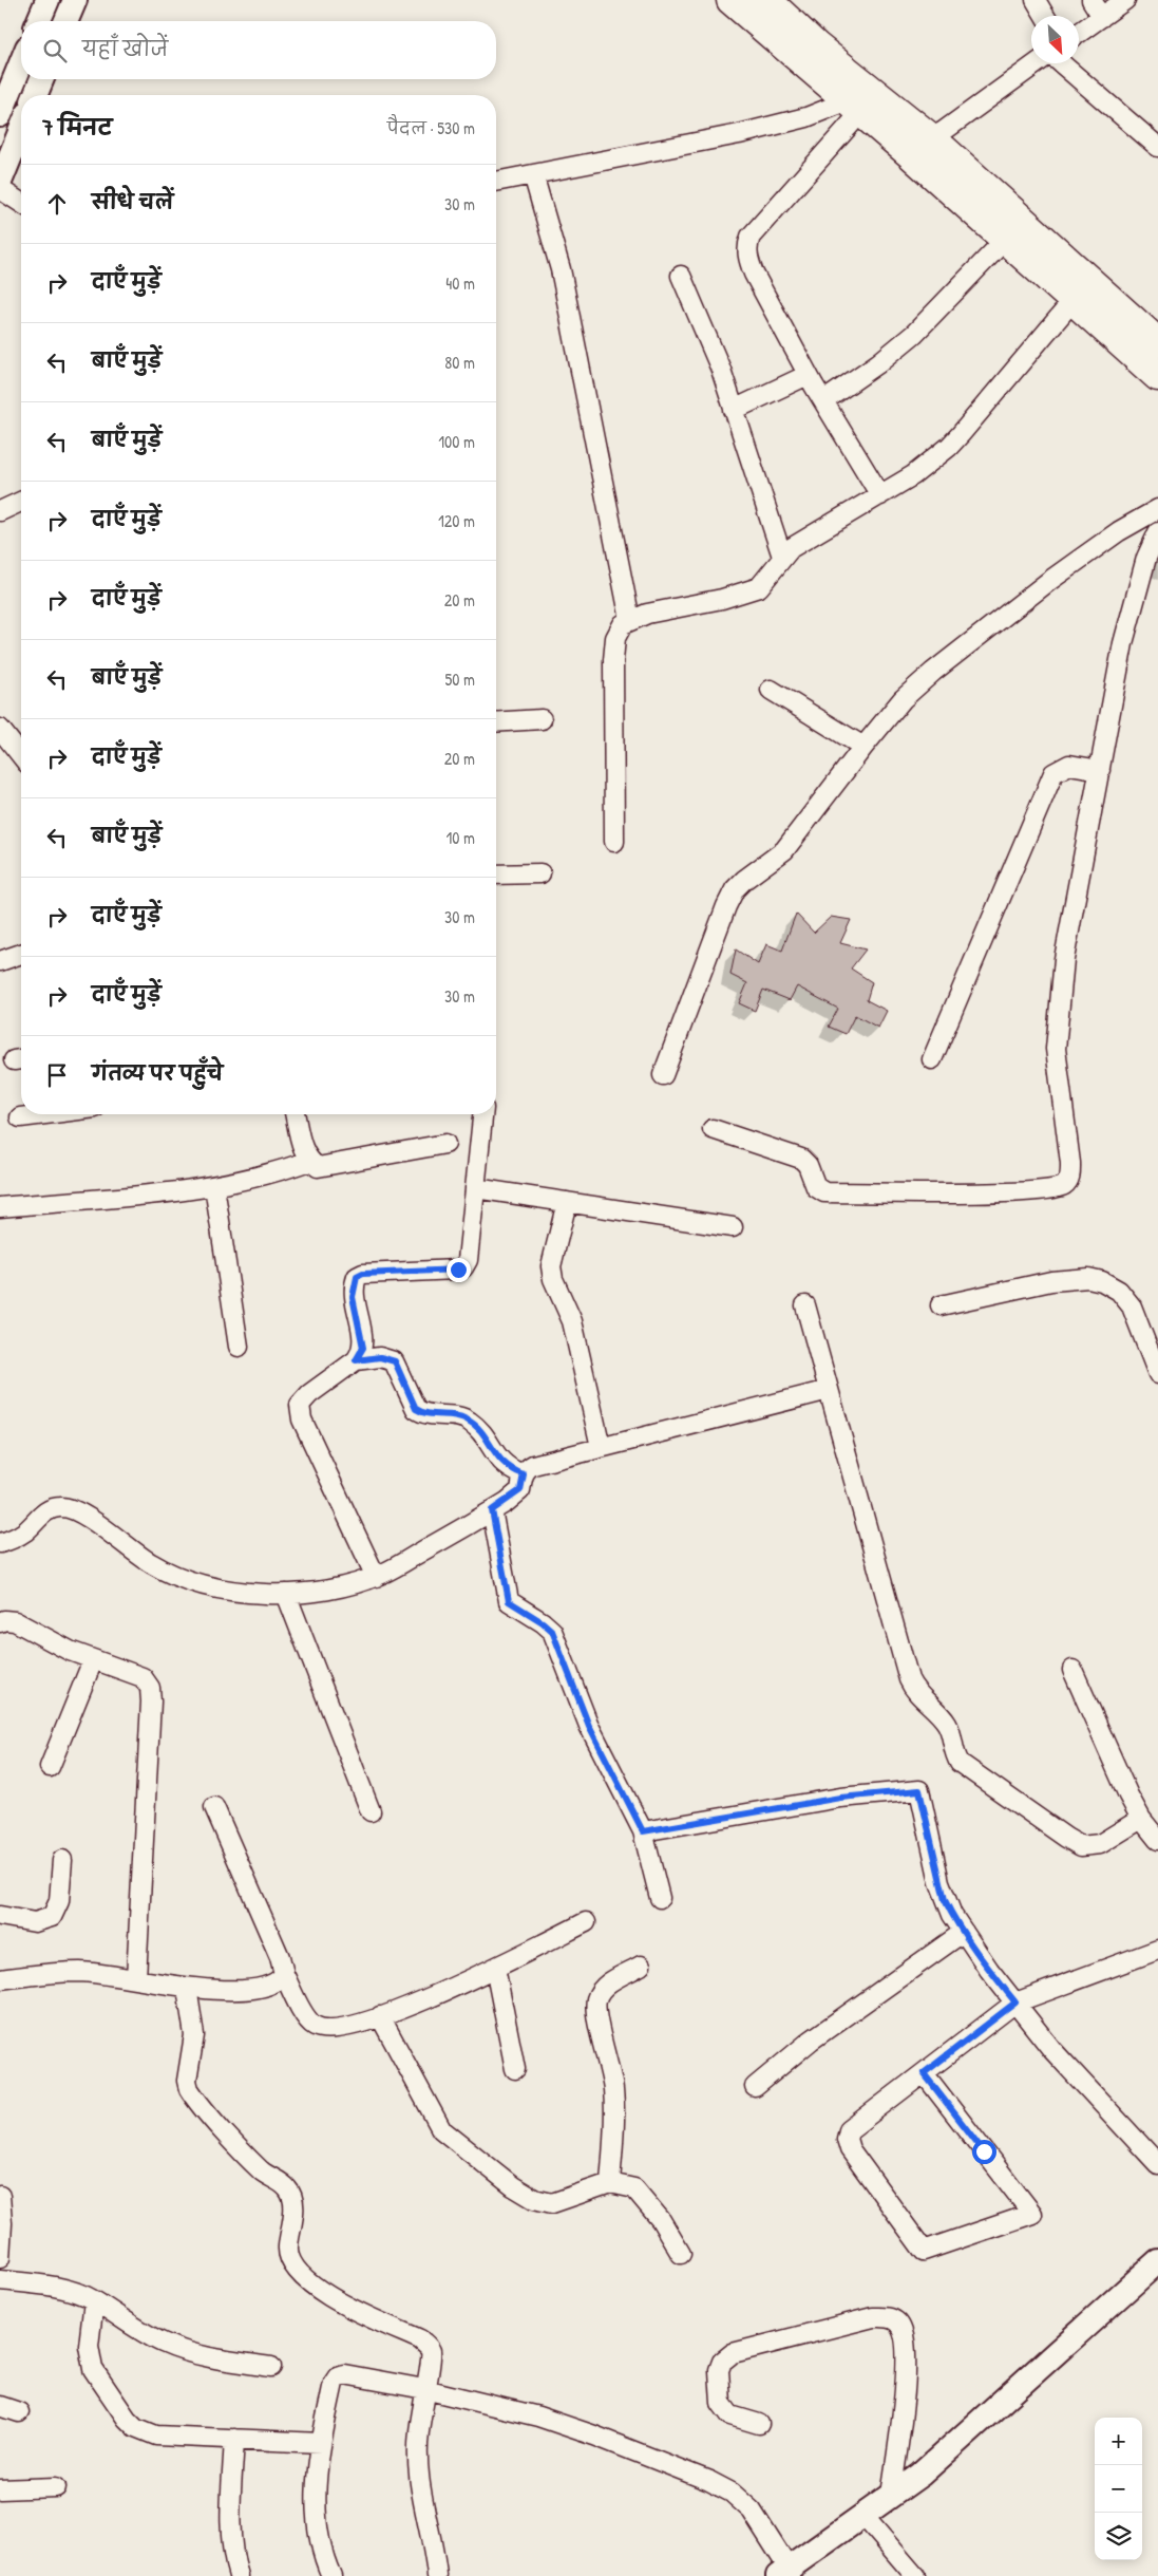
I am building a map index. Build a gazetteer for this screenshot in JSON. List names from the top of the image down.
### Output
{
  "north": "bottom right",
  "page": {
    "search": "यहाँ खोजें",
    "heading": ["7 मिनट", "पैदल · 530 m"],
    "list": [
      ["सीधे चलें", "30 m"],
      ["दाएँ मुड़ें", "40 m"],
      ["बाएँ मुड़ें", "80 m"],
      ["बाएँ मुड़ें", "100 m"],
      ["दाएँ मुड़ें", "120 m"],
      ["दाएँ मुड़ें", "20 m"],
      ["बाएँ मुड़ें", "50 m"],
      ["दाएँ मुड़ें", "20 m"],
      ["बाएँ मुड़ें", "10 m"],
      ["दाएँ मुड़ें", "30 m"],
      ["दाएँ मुड़ें", "30 m"],
      "गंतव्य पर पहुँचे"
    ],
    "map_buttons": ["+", "−"]
  }
}
